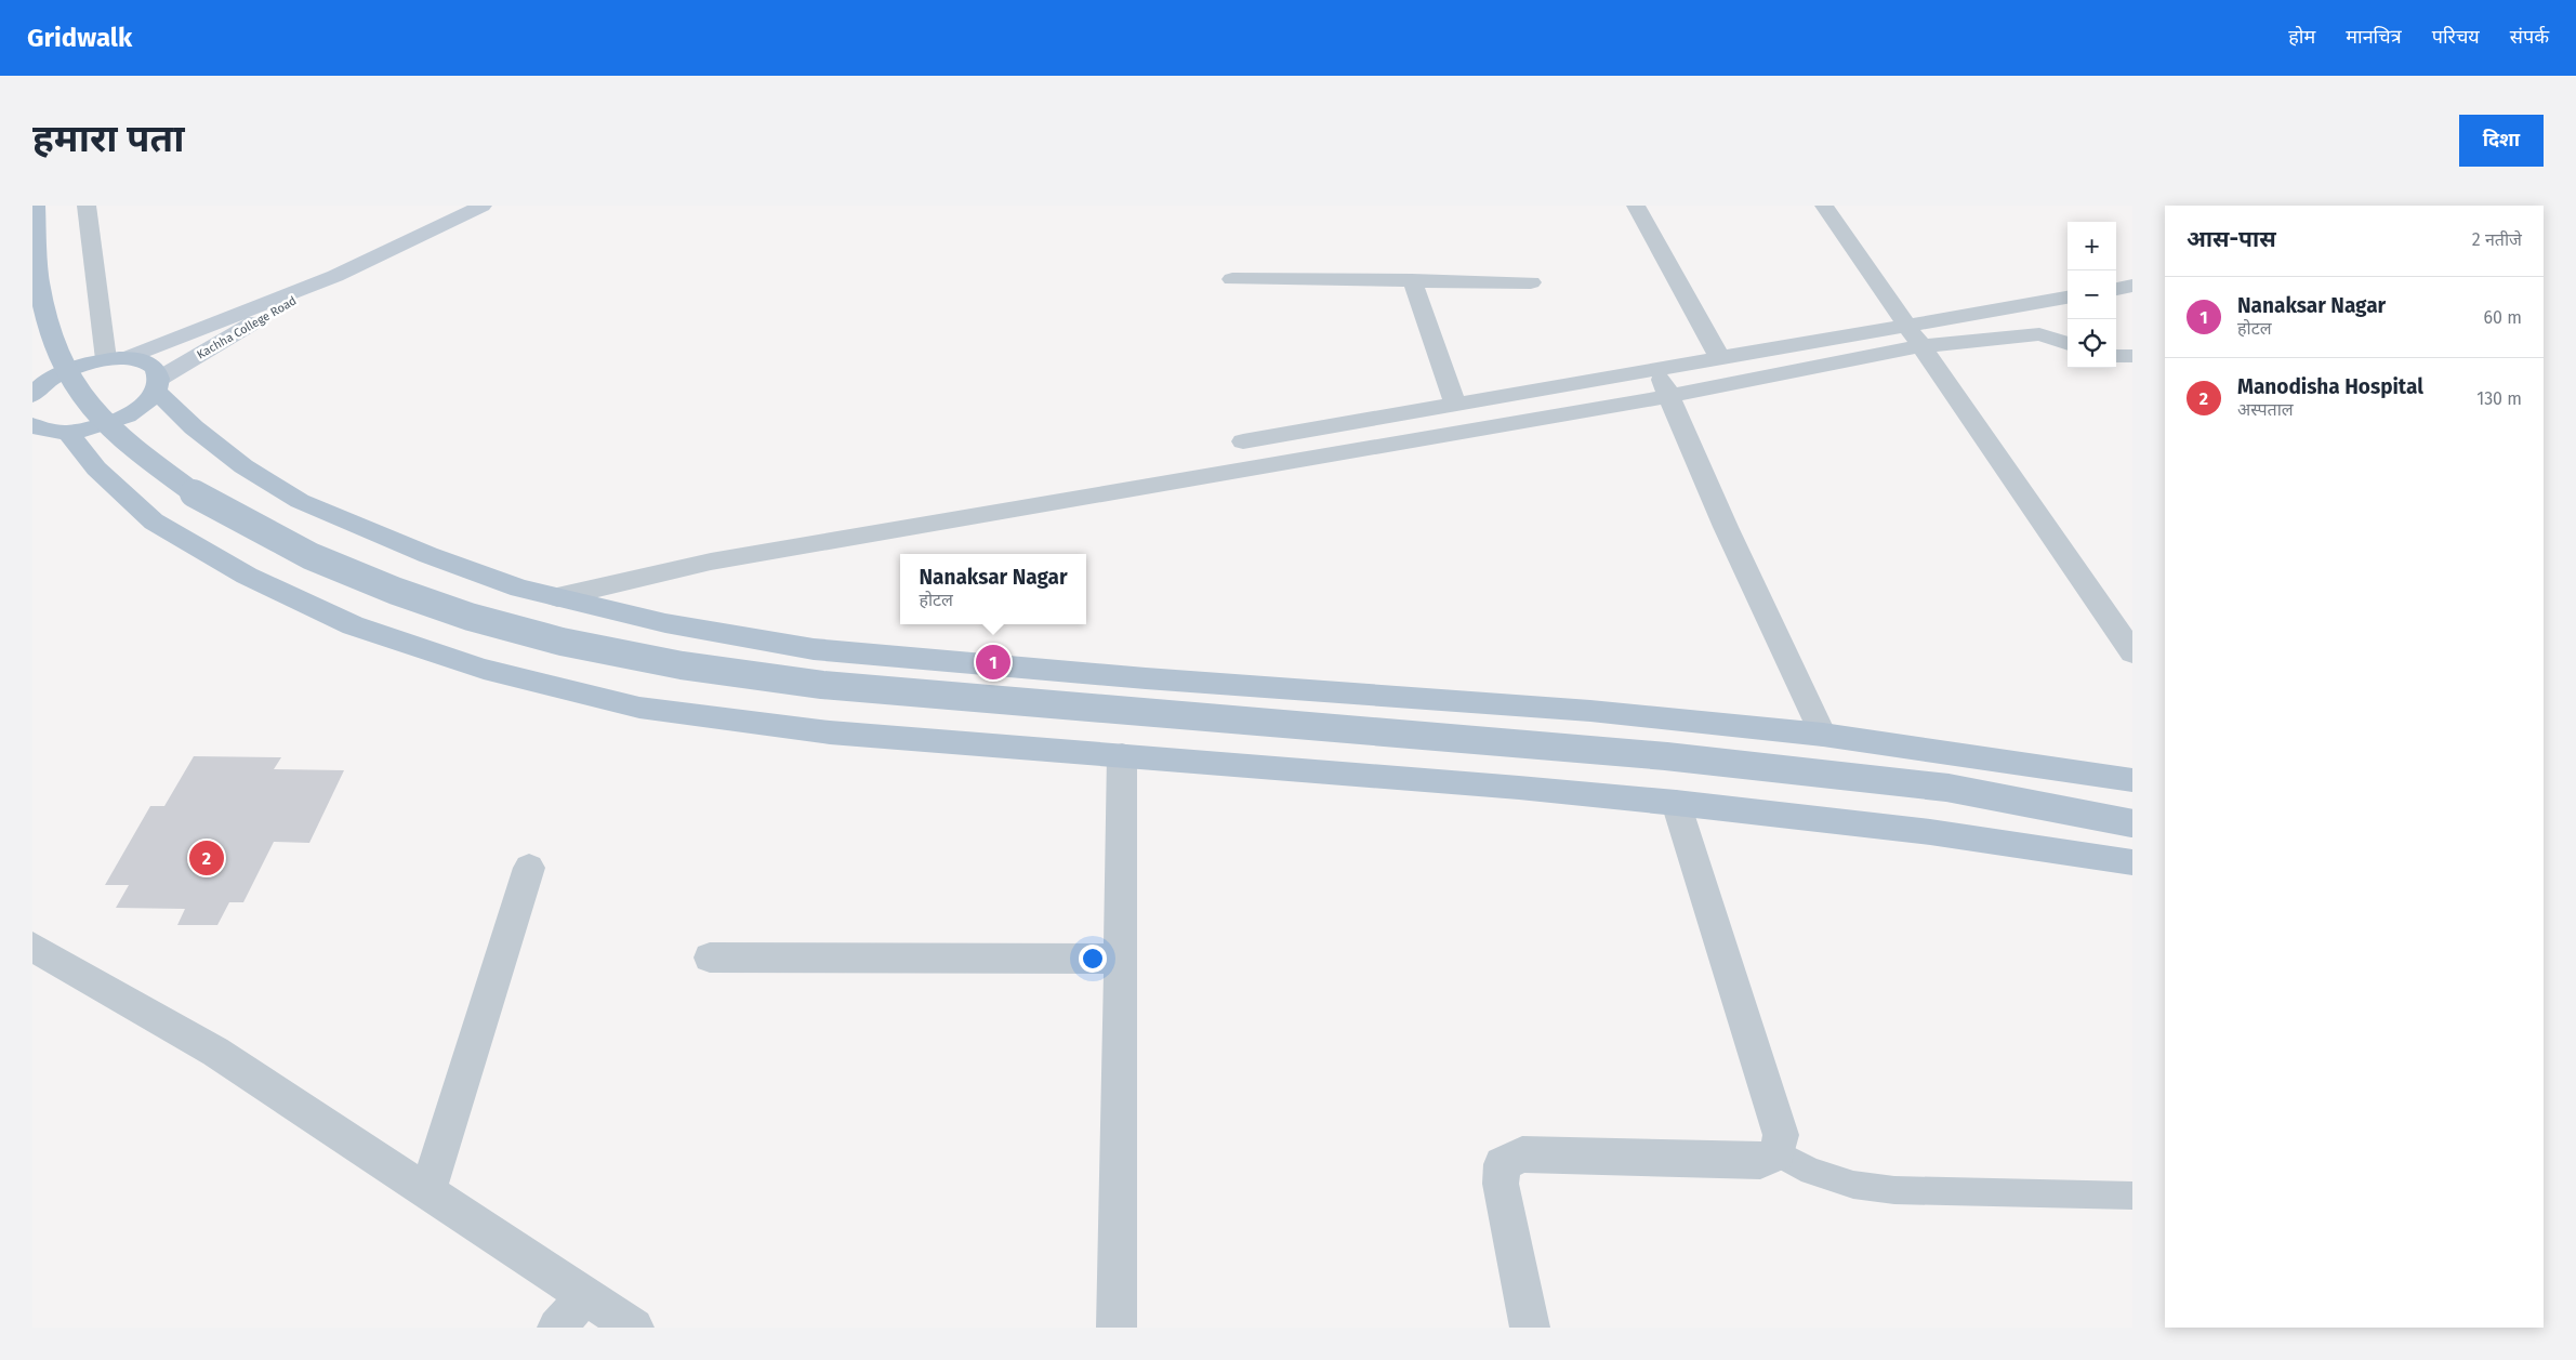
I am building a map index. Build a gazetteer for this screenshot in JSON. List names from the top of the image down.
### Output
{
  "streets": {
    "street": ["Kachha College Road"]
  },
  "page": {
    "header": "Gridwalk",
    "nav": [
      "होम",
      "मानचित्र",
      "परिचय",
      "संपर्क"
    ],
    "buttons": "दिशा",
    "title": "हमारा पता",
    "heading": ["आस-पास", "2 नतीजे"],
    "map_buttons": ["+", "−"],
    "list": [
      {
        "mark": "1",
        "name": "Nanaksar Nagar",
        "note": "होटल",
        "value": "60 m"
      },
      {
        "mark": "2",
        "name": "Manodisha Hospital",
        "note": "अस्पताल",
        "value": "130 m"
      }
    ],
    "popup": ["Nanaksar Nagar", "होटल"],
    "pins": ["1", "2"]
  }
}
